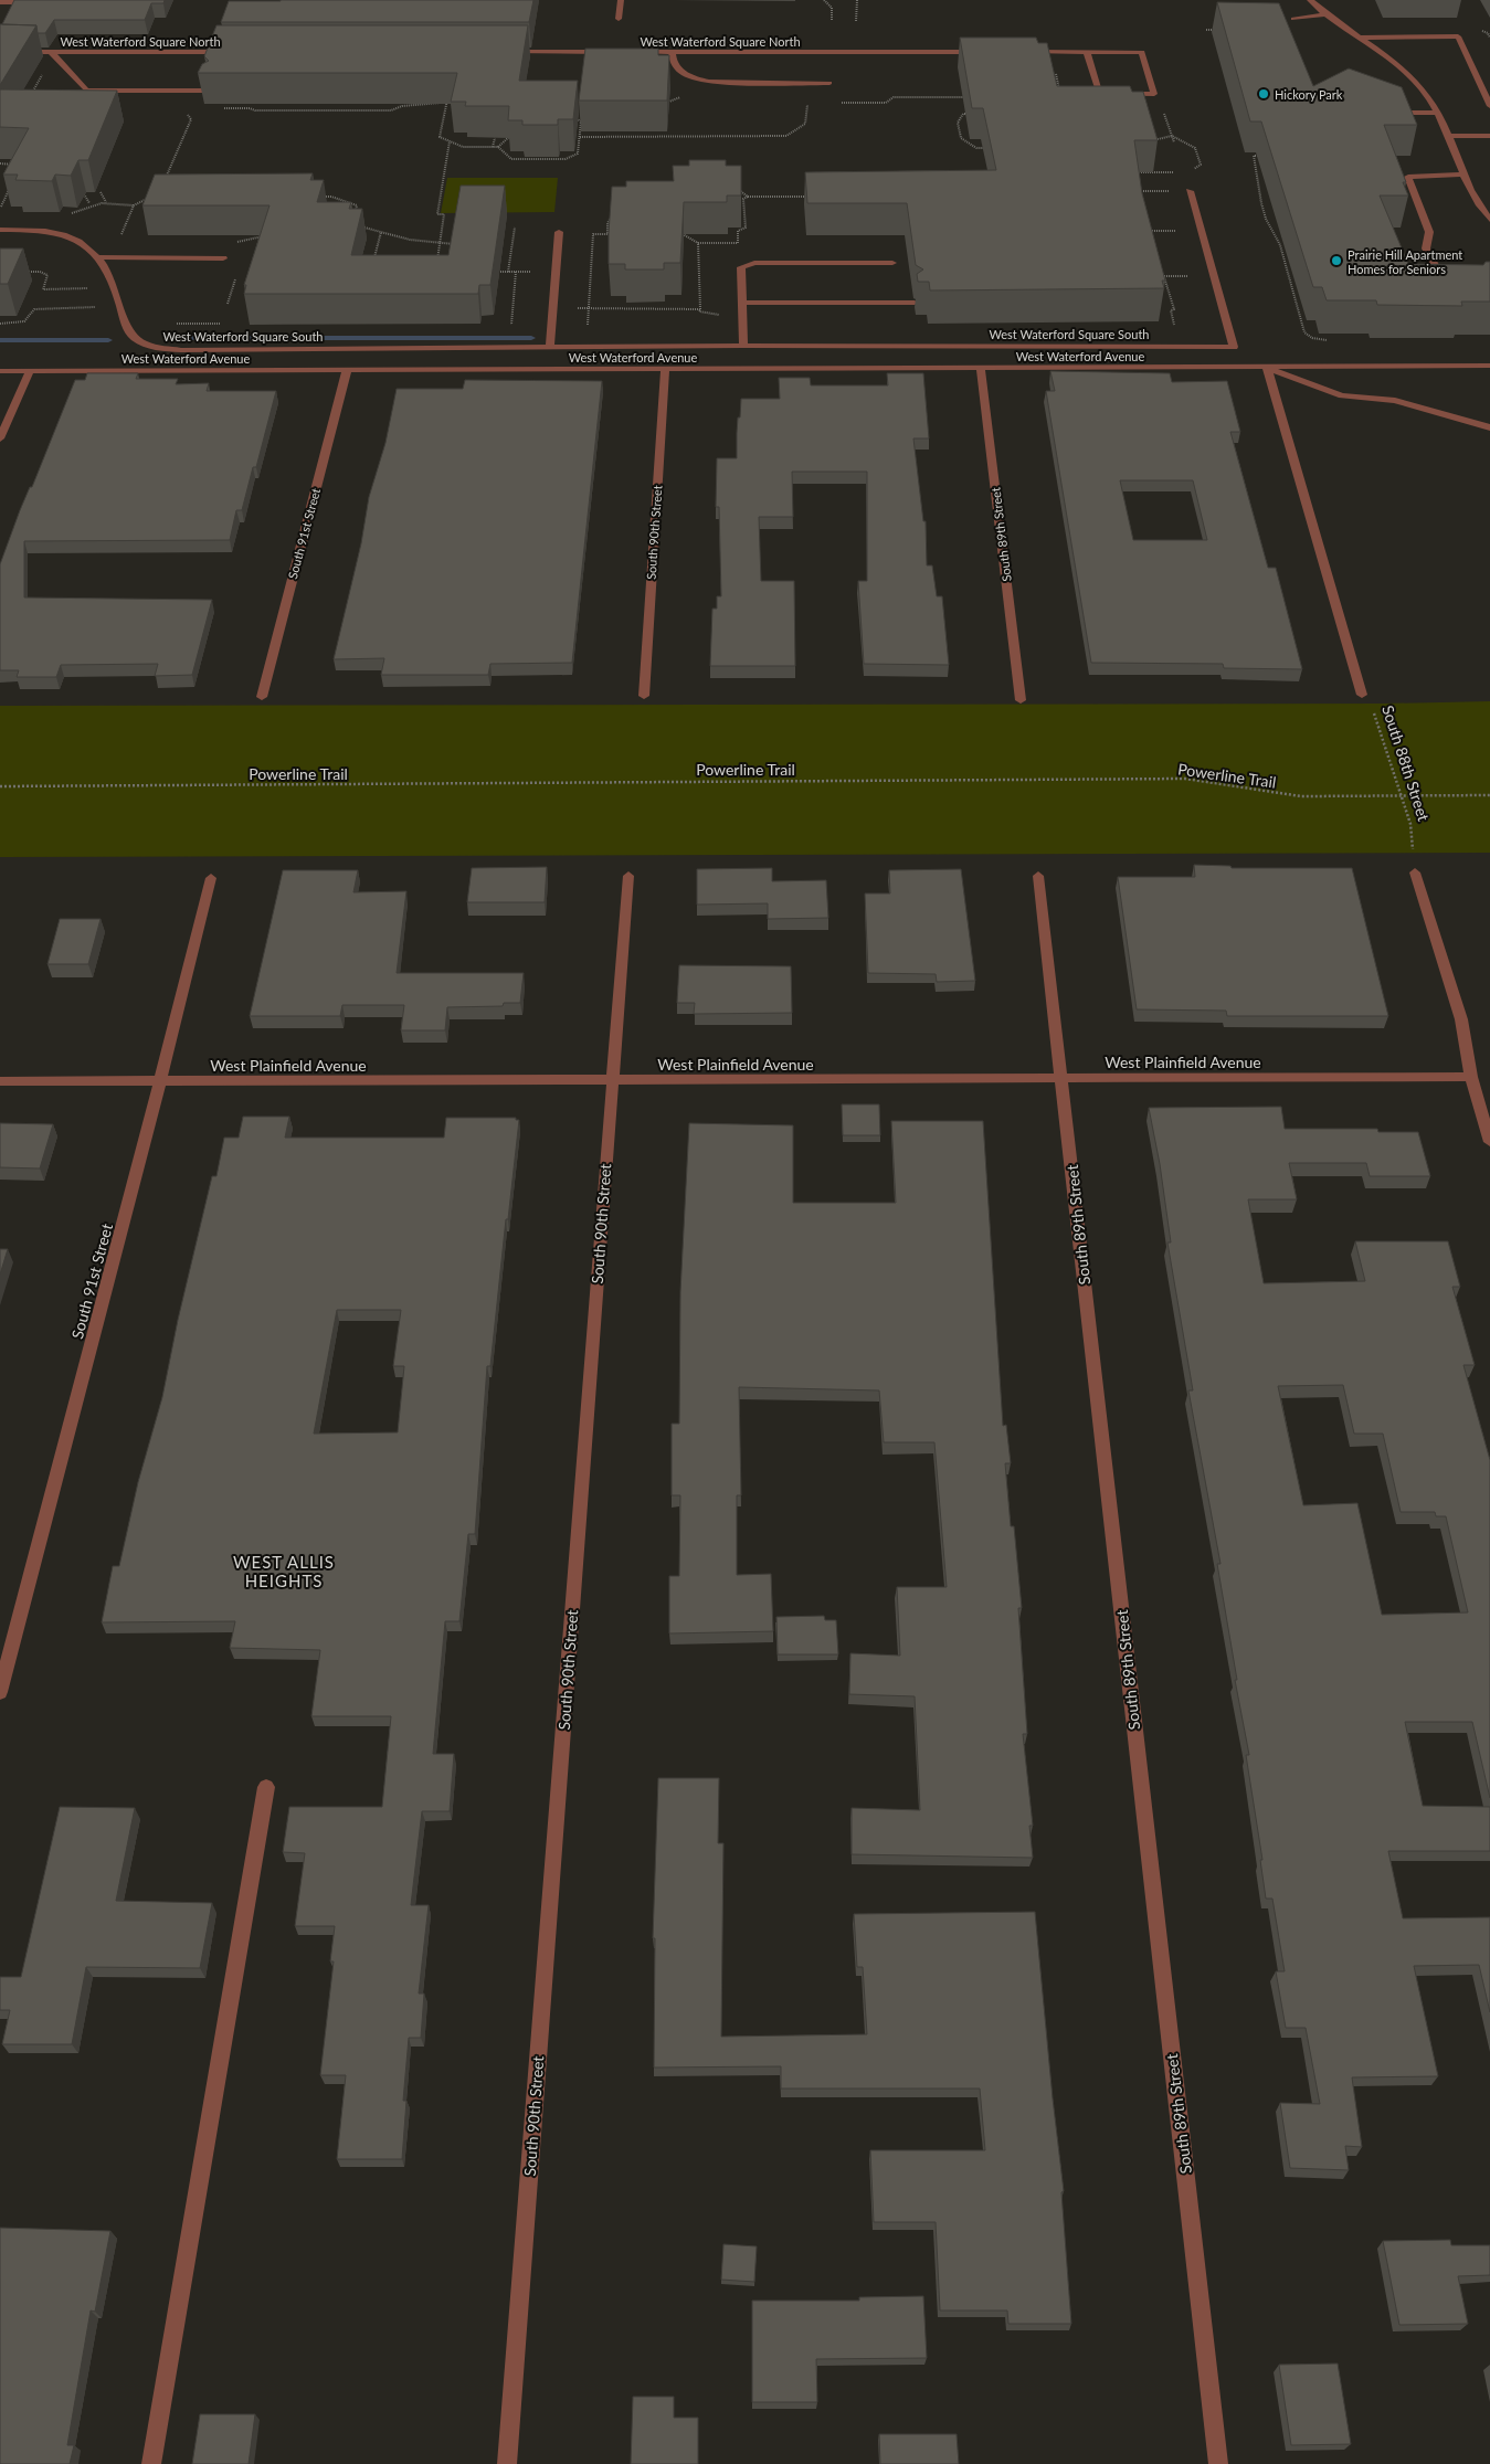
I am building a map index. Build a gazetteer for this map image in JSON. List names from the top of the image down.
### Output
{
  "streets": {
    "street": [
      "West Waterford Square North",
      "West Waterford Square South",
      "West Waterford Avenue",
      "South 90th Street",
      "South 91st Street",
      "South 89th Street",
      "South 88th Street",
      "West Plainfield Avenue"
    ],
    "path": ["Powerline Trail"]
  },
  "crossings": [
    ["West Waterford Avenue", "South 90th Street"],
    ["West Waterford Avenue", "South 91st Street"],
    ["West Waterford Avenue", "South 89th Street"],
    ["West Waterford Avenue", "South 88th Street"],
    ["South 90th Street", "West Plainfield Avenue"],
    ["South 91st Street", "West Plainfield Avenue"],
    ["South 89th Street", "West Plainfield Avenue"],
    ["South 88th Street", "Powerline Trail"]
  ],
  "districts": ["WEST ALLIS HEIGHTS"],
  "places": ["Hickory Park", "Prairie Hill Apartment Homes for Seniors"]
}
